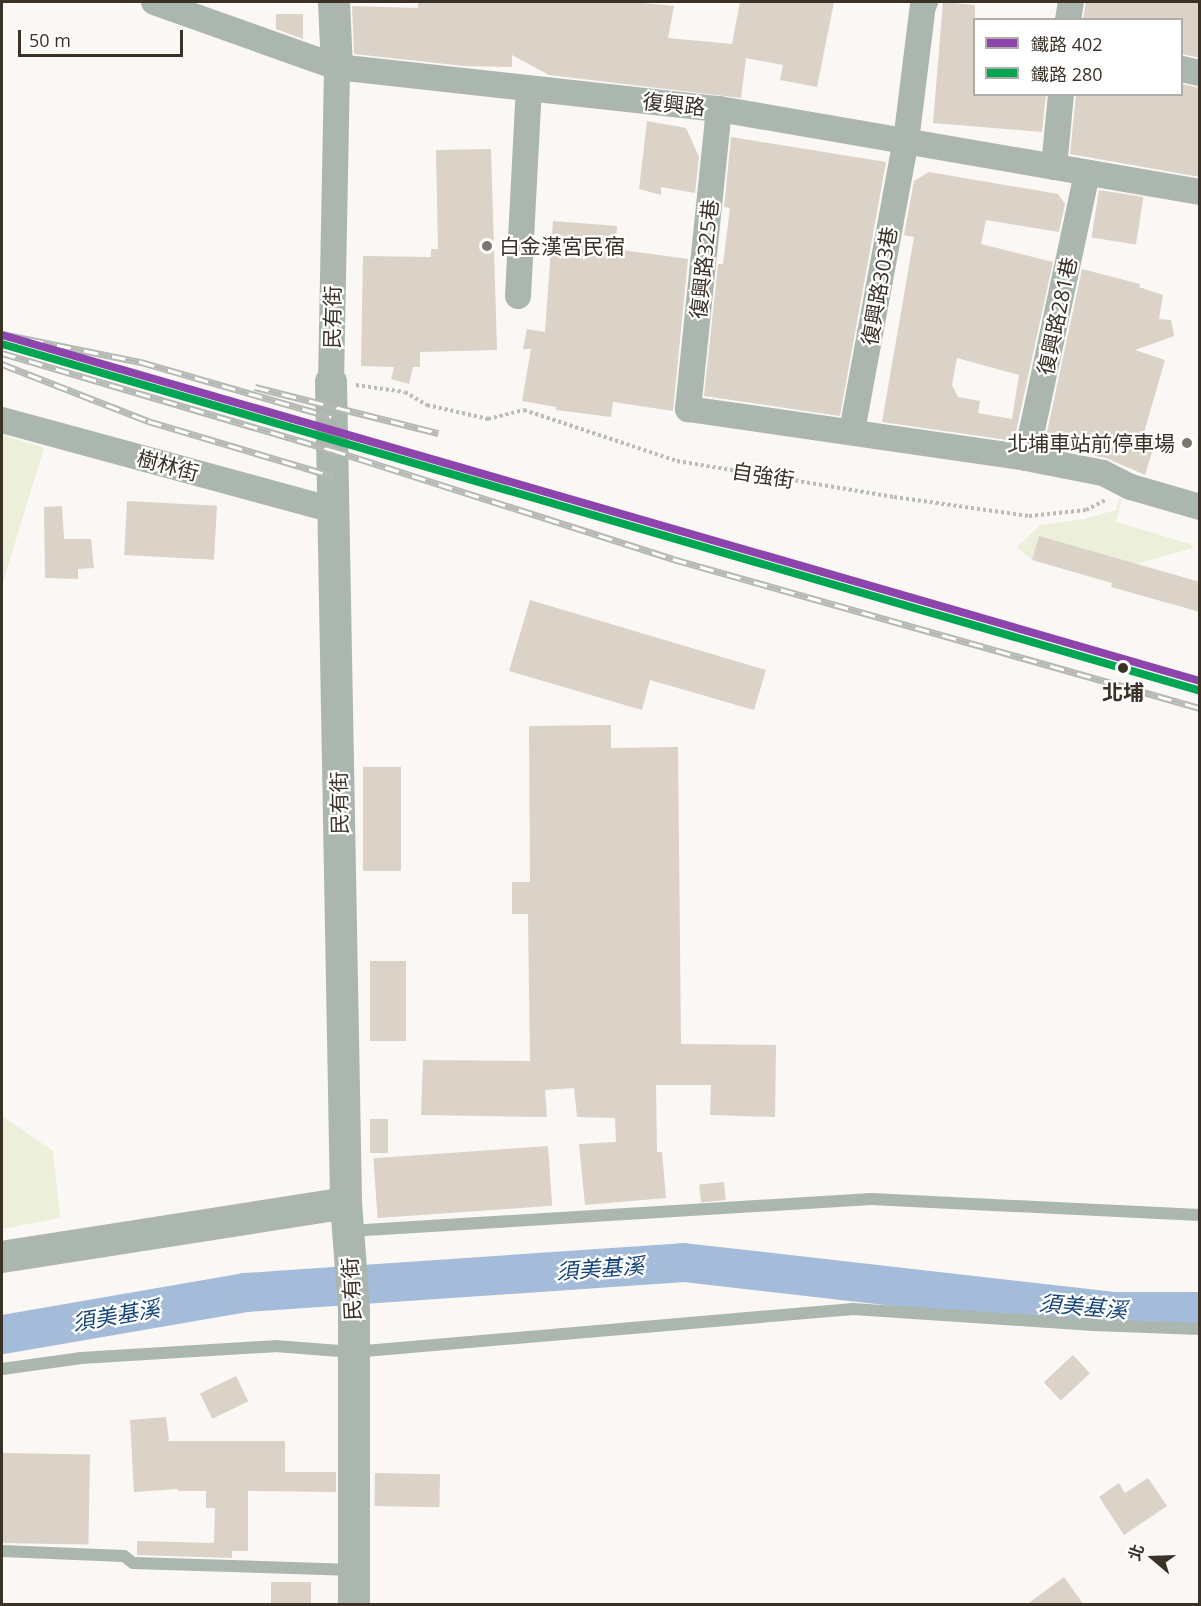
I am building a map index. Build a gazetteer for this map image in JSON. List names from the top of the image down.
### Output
{
  "streets": {
    "street": [
      "復興路",
      "復興路325巷",
      "復興路303巷",
      "復興路281巷",
      "民有街",
      "樹林街"
    ],
    "path": ["自強街"]
  },
  "crossings": [
    ["復興路", "復興路325巷"],
    ["復興路", "復興路303巷"],
    ["復興路", "復興路281巷"],
    ["復興路", "民有街"],
    ["復興路325巷", "復興路303巷"],
    ["民有街", "樹林街"],
    ["民有街", "自強街"]
  ],
  "water": ["須美基溪"],
  "places": ["白金漢宮民宿", "北埔車站前停車場", "北埔"],
  "lines": ["rail line 402", "rail line 280"],
  "legend": ["鐵路 402", "鐵路 280"],
  "scale_bar": "50 m",
  "north": "left"
}
